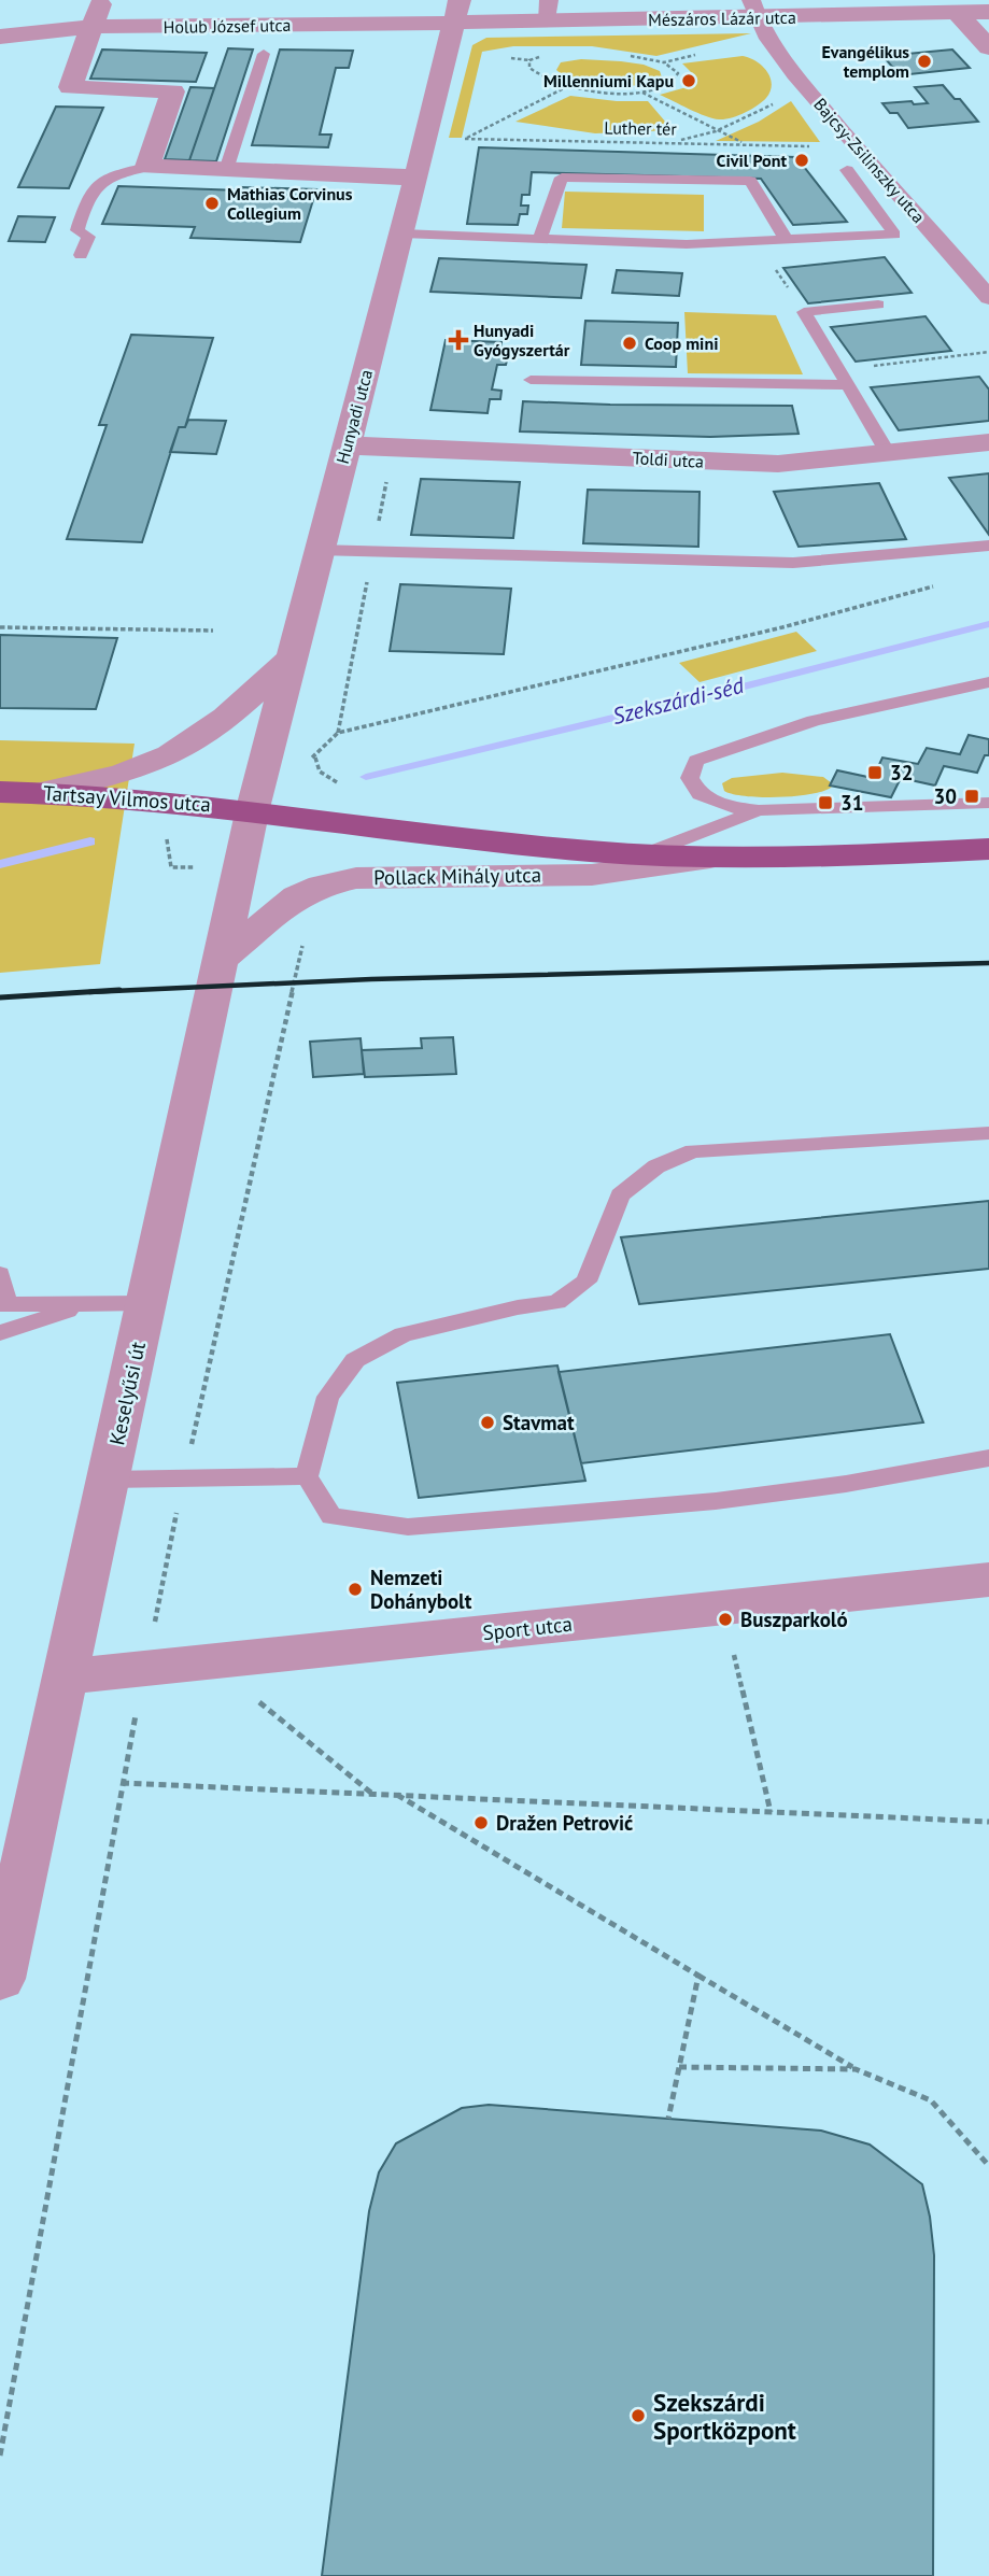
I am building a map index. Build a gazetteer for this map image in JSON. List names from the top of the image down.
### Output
{
  "streets": {
    "main road": ["Tartsay Vilmos utca", "Pollack Mihály utca"],
    "street": [
      "Mészáros Lázár utca",
      "Holub József utca",
      "Bajcsy-Zsilinszky utca",
      "Hunyadi utca",
      "Toldi utca",
      "Keselyűsi út",
      "Sport utca"
    ],
    "path": ["Luther tér"]
  },
  "crossings": [
    ["Mészáros Lázár utca", "Holub József utca"],
    ["Mészáros Lázár utca", "Bajcsy-Zsilinszky utca"],
    ["Mészáros Lázár utca", "Hunyadi utca"],
    ["Holub József utca", "Hunyadi utca"],
    ["Luther tér", "Bajcsy-Zsilinszky utca"],
    ["Hunyadi utca", "Toldi utca"],
    ["Hunyadi utca", "Tartsay Vilmos utca"],
    ["Hunyadi utca", "Pollack Mihály utca"],
    ["Hunyadi utca", "Keselyűsi út"],
    ["Tartsay Vilmos utca", "Pollack Mihály utca"],
    ["Tartsay Vilmos utca", "Keselyűsi út"],
    ["Pollack Mihály utca", "Keselyűsi út"],
    ["Keselyűsi út", "Sport utca"]
  ],
  "water": ["Szekszárdi-séd"],
  "places": {
    "other": [
      "Evangélikus templom",
      "Millenniumi Kapu",
      "Civil Pont",
      "Mathias Corvinus Collegium",
      "Coop mini",
      "Stavmat",
      "Nemzeti Dohánybolt",
      "Buszparkoló",
      "Dražen Petrović",
      "Szekszárdi Sportközpont"
    ],
    "health": ["Hunyadi Gyógyszertár"],
    "transit": ["32", "30", "31"]
  }
}
